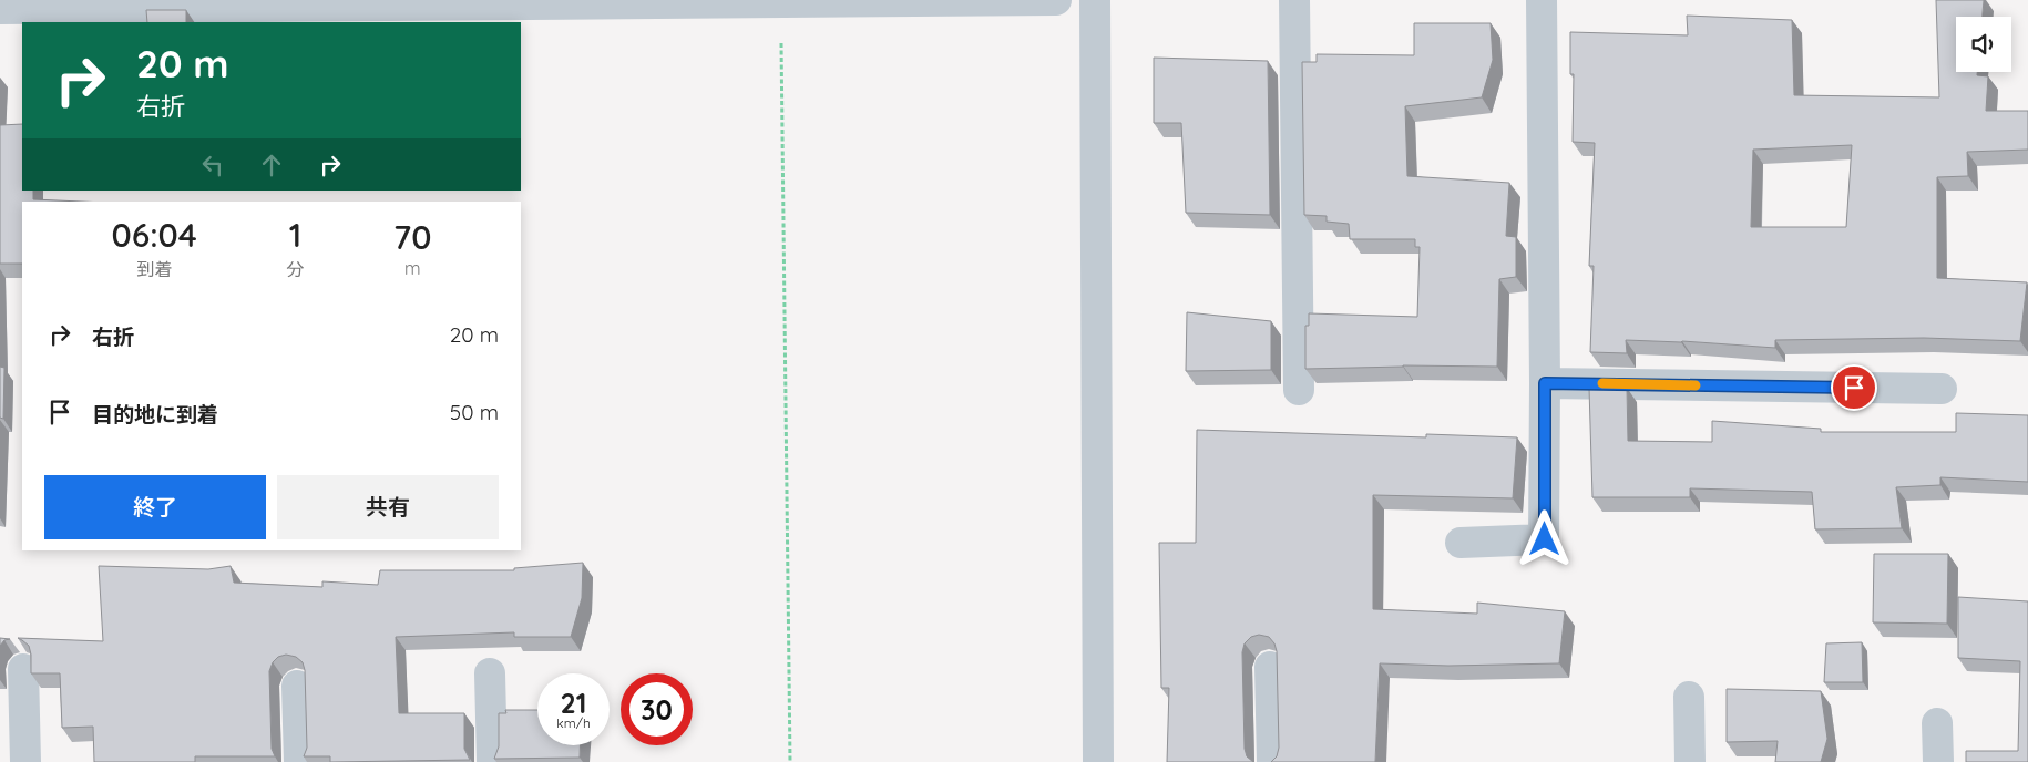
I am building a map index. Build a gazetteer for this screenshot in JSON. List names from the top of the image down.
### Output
{
  "page": {
    "turn": ["20 m", "右折"],
    "eta": [
      "06:04",
      "到着",
      "1",
      "分",
      "70",
      "m"
    ],
    "list": [
      {
        "name": "右折",
        "value": "20 m"
      },
      {
        "name": "目的地に到着",
        "value": "50 m"
      }
    ],
    "buttons": ["終了", "共有"],
    "speed": "21 km/h",
    "limit": "30"
  }
}
